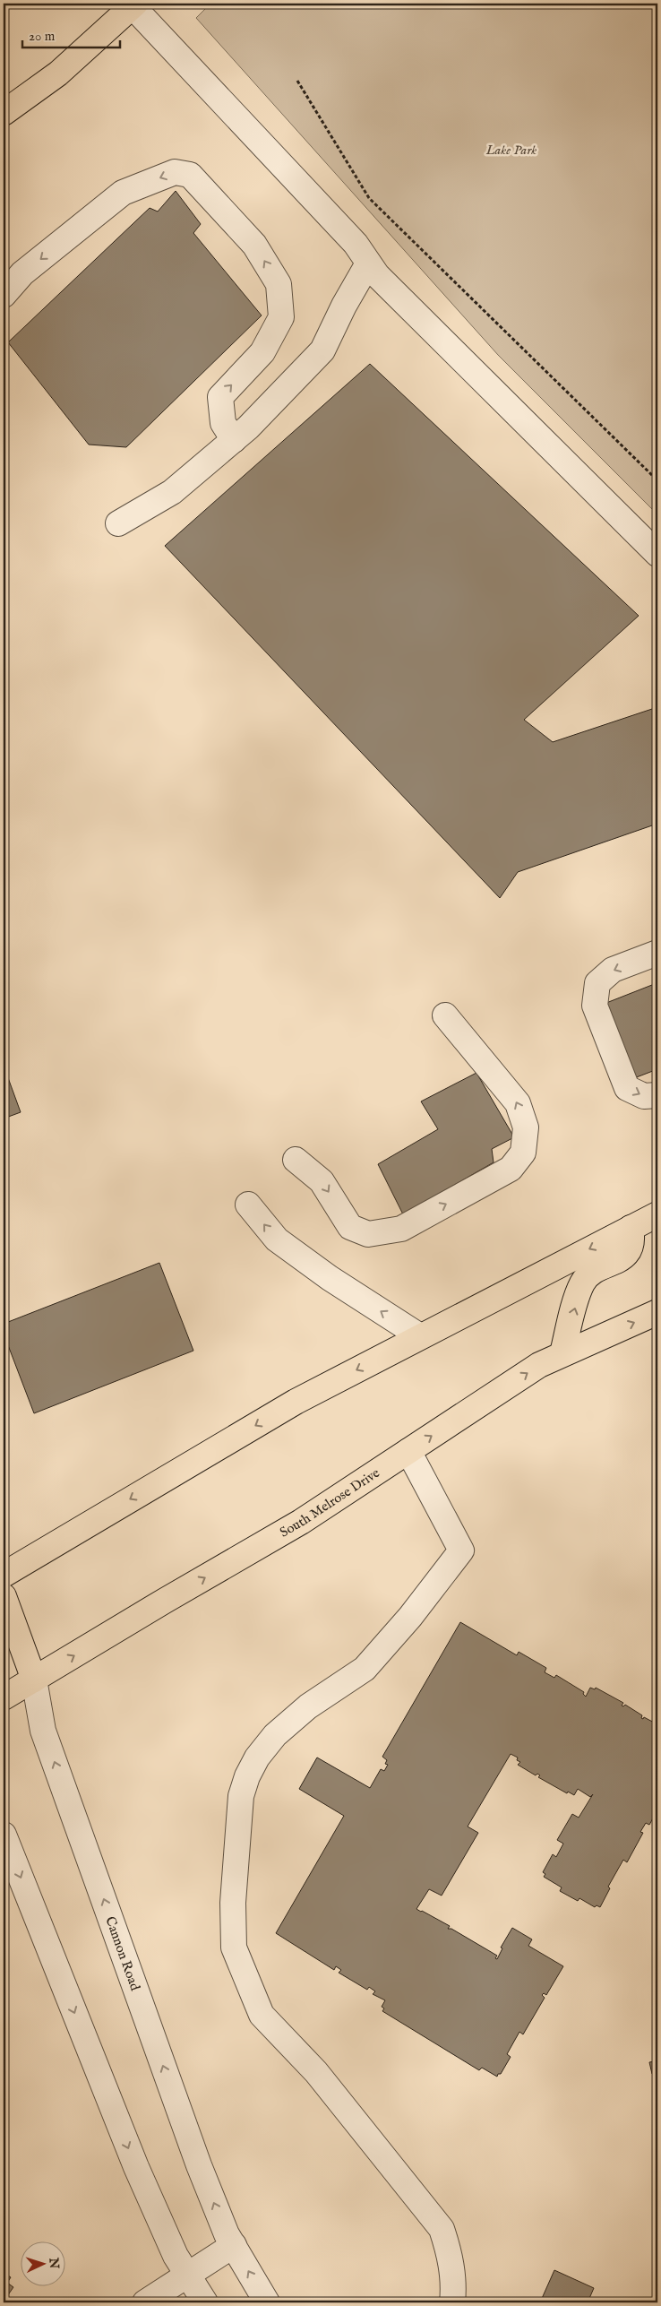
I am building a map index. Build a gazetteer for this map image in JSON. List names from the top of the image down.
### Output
{
  "streets": {
    "main road": ["South Melrose Drive", "Cannon Road"]
  },
  "crossings": [
    ["South Melrose Drive", "Cannon Road"]
  ],
  "one_way": ["Cannon Road"],
  "parks": ["Lake Park"],
  "scale_bar": "20 m",
  "north": "right"
}
